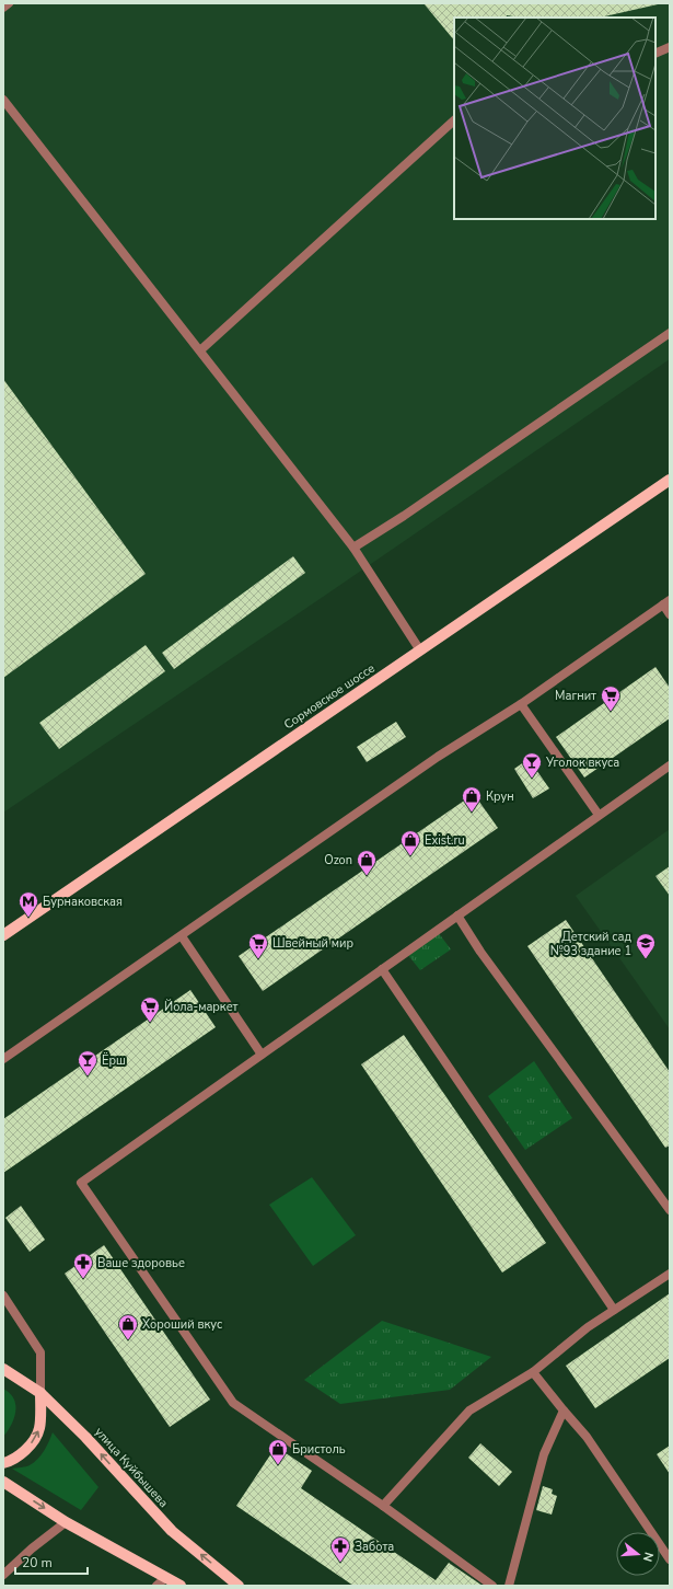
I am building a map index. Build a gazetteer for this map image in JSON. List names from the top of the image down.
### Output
{
  "streets": {
    "main road": ["Сормовское шоссе", "улица Куйбышева"]
  },
  "places": {
    "supermarket": ["Магнит", "Швейный мир", "Йола-маркет"],
    "bar": ["Уголок вкуса", "Ёрш"],
    "shop": [
      "Крун",
      "Exist.ru",
      "Ozon",
      "Хороший вкус",
      "Бристоль"
    ],
    "metro station": ["Бурнаковская"],
    "school or university": ["Детский сад №93 здание 1"],
    "pharmacy": ["Ваше здоровье", "Забота"]
  },
  "scale_bar": "20 m",
  "north": "right"
}
